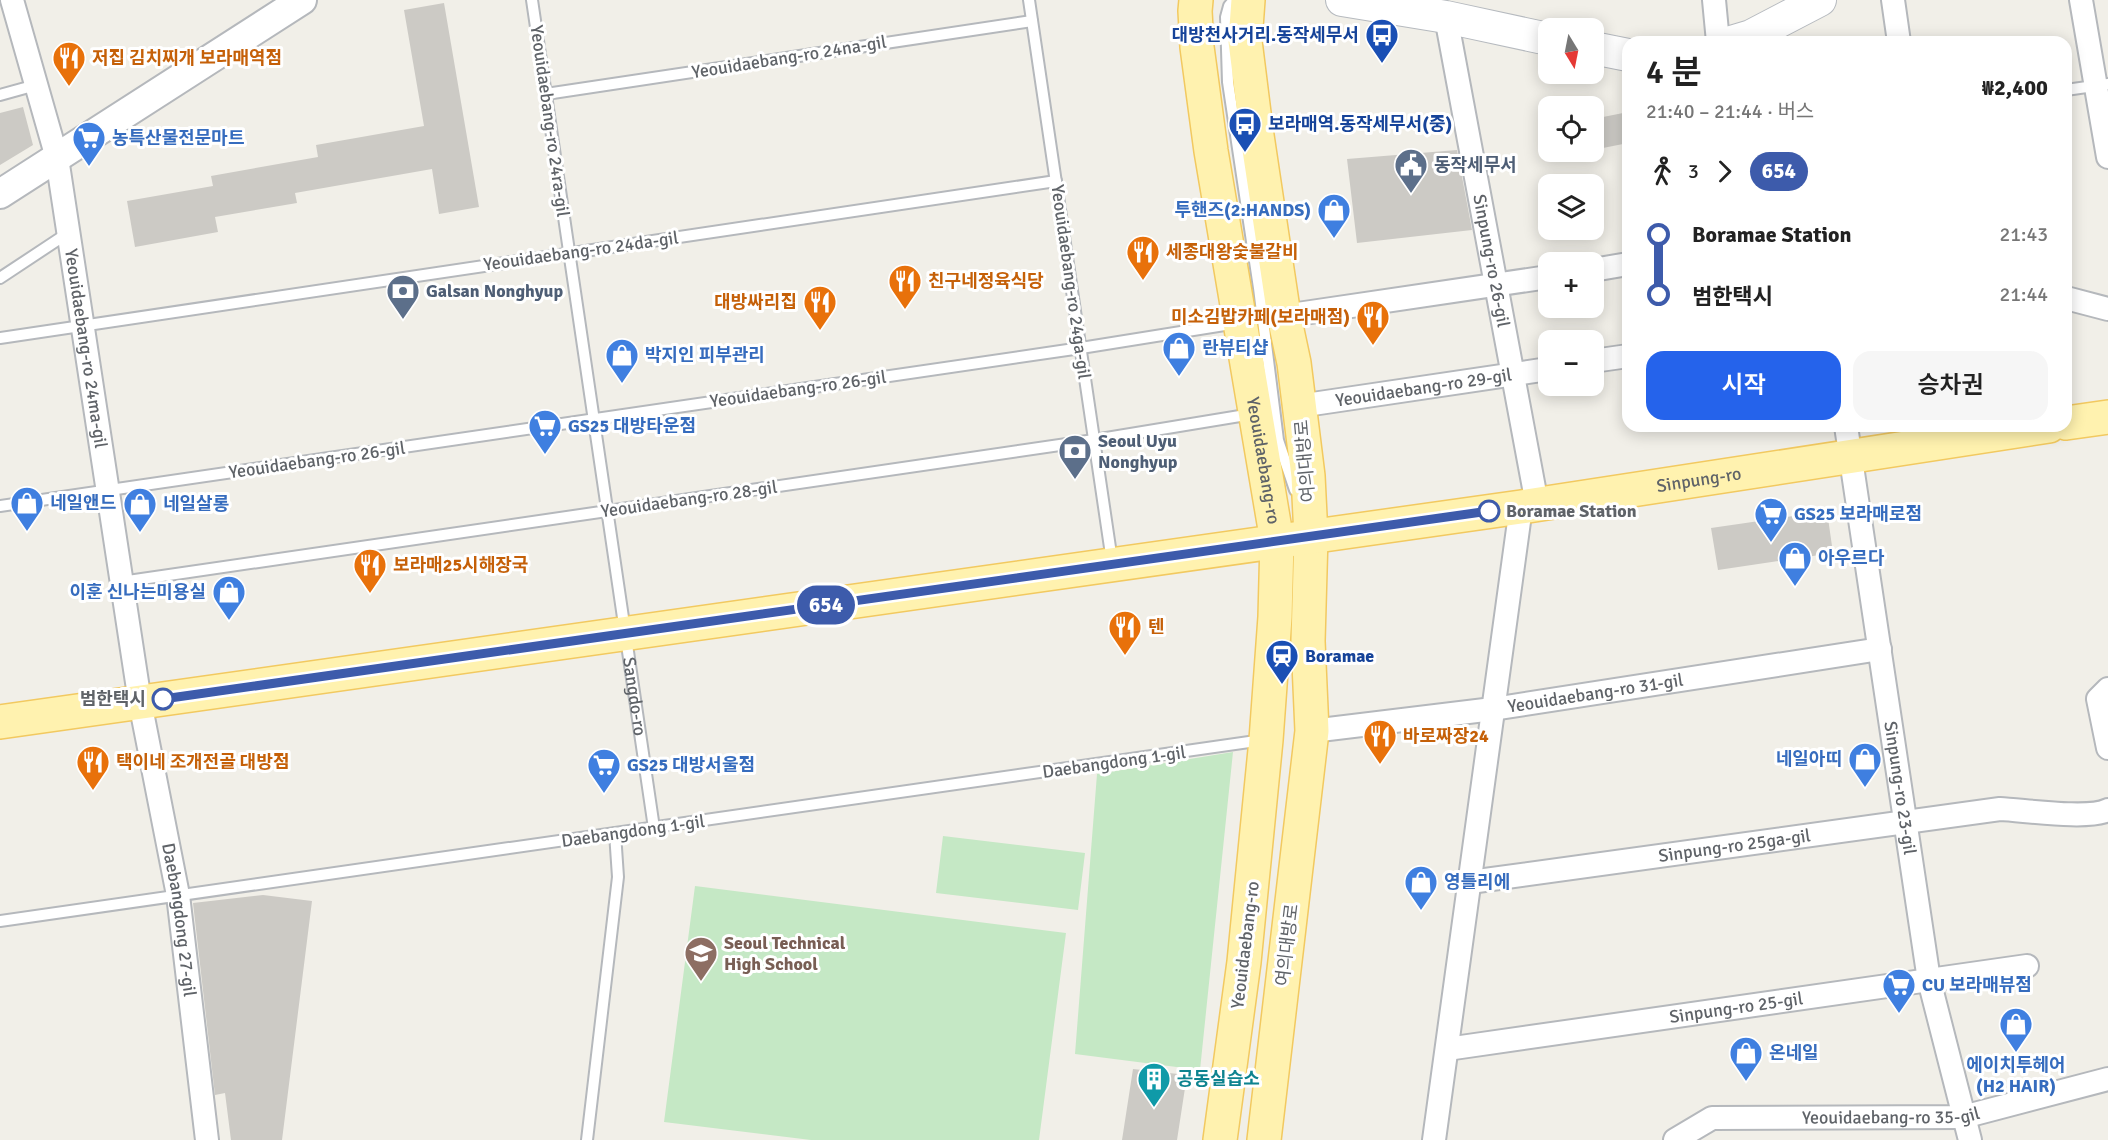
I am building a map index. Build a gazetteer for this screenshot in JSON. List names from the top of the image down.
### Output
{
  "streets": {
    "main road": [
      "Yeouidaebang-ro",
      "여의대방로",
      "Sinpung-ro",
      "Sangdo-ro"
    ],
    "street": [
      "Sinpung-ro 26-gil",
      "Yeouidaebang-ro 24ma-gil",
      "Yeouidaebang-ro 29-gil",
      "Yeouidaebang-ro 31-gil",
      "Sinpung-ro 23-gil",
      "Sinpung-ro 25ga-gil",
      "Daebangdong 27-gil",
      "Sinpung-ro 25-gil",
      "Yeouidaebang-ro 35-gil"
    ],
    "lane": [
      "Yeouidaebang-ro 24na-gil",
      "Yeouidaebang-ro 24ra-gil",
      "Yeouidaebang-ro 24da-gil",
      "Yeouidaebang-ro 24ga-gil",
      "Yeouidaebang-ro 26-gil",
      "Yeouidaebang-ro 28-gil",
      "Daebangdong 1-gil"
    ]
  },
  "crossings": [
    ["Yeouidaebang-ro 24na-gil", "Yeouidaebang-ro 24ra-gil"],
    ["Yeouidaebang-ro 24na-gil", "Yeouidaebang-ro 24ga-gil"],
    ["Yeouidaebang-ro 24ra-gil", "Yeouidaebang-ro 24da-gil"],
    ["Yeouidaebang-ro 24ra-gil", "Yeouidaebang-ro 26-gil"],
    ["Yeouidaebang-ro 24ra-gil", "Yeouidaebang-ro 28-gil"],
    ["Yeouidaebang-ro 24ra-gil", "Sangdo-ro"],
    ["Yeouidaebang-ro 24da-gil", "Yeouidaebang-ro 24ga-gil"],
    ["Yeouidaebang-ro 24da-gil", "Yeouidaebang-ro 24ma-gil"],
    ["Sinpung-ro 26-gil", "Yeouidaebang-ro 29-gil"],
    ["Sinpung-ro 26-gil", "Sinpung-ro"],
    ["Yeouidaebang-ro 24ga-gil", "Yeouidaebang-ro 26-gil"],
    ["Yeouidaebang-ro 24ga-gil", "Yeouidaebang-ro 28-gil"],
    ["Yeouidaebang-ro 24ga-gil", "Sangdo-ro"],
    ["Yeouidaebang-ro 24ma-gil", "Yeouidaebang-ro 26-gil"],
    ["Yeouidaebang-ro 24ma-gil", "Yeouidaebang-ro 28-gil"],
    ["Yeouidaebang-ro 24ma-gil", "Sangdo-ro"],
    ["Yeouidaebang-ro 24ma-gil", "Daebangdong 27-gil"],
    ["Yeouidaebang-ro 29-gil", "여의대방로"],
    ["Yeouidaebang-ro 26-gil", "Yeouidaebang-ro"],
    ["Yeouidaebang-ro", "Sinpung-ro"],
    ["Yeouidaebang-ro", "Yeouidaebang-ro 28-gil"],
    ["Yeouidaebang-ro", "Sangdo-ro"],
    ["Yeouidaebang-ro", "Daebangdong 1-gil"],
    ["여의대방로", "Sinpung-ro"],
    ["여의대방로", "Yeouidaebang-ro 31-gil"],
    ["Sinpung-ro", "Sangdo-ro"],
    ["Sinpung-ro", "Sinpung-ro 23-gil"],
    ["Yeouidaebang-ro 31-gil", "Sinpung-ro 23-gil"],
    ["Sangdo-ro", "Daebangdong 1-gil"],
    ["Sangdo-ro", "Daebangdong 27-gil"],
    ["Daebangdong 1-gil", "Daebangdong 27-gil"],
    ["Sinpung-ro 23-gil", "Sinpung-ro 25ga-gil"],
    ["Sinpung-ro 23-gil", "Sinpung-ro 25-gil"],
    ["Sinpung-ro 23-gil", "Yeouidaebang-ro 35-gil"]
  ],
  "places": {
    "bus stop": ["대방천사거리.동작세무서", "보라매역.동작세무서(중)"],
    "restaurant": [
      "저집 김치찌개 보라매역점",
      "세종대왕숯불갈비",
      "친구네정육식당",
      "대방싸리집",
      "미소김밥카페(보라매점)",
      "보라매25시해장국",
      "텐",
      "바로짜장24",
      "택이네 조개전골 대방점"
    ],
    "supermarket": [
      "농특산물전문마트",
      "GS25 대방타운점",
      "GS25 보라매로점",
      "GS25 대방서울점",
      "CU 보라매뷰점"
    ],
    "public building": ["동작세무서"],
    "shop": [
      "투핸즈(2:HANDS)",
      "란뷰티샵",
      "박지인 피부관리",
      "네일앤드",
      "네일살롱",
      "아우르다",
      "이훈 신나는미용실",
      "네일아띠",
      "영틀리에",
      "에이치투헤어 (H2 HAIR)",
      "온네일"
    ],
    "bank": ["Galsan Nonghyup", "Seoul Uyu Nonghyup"],
    "other": ["Boramae Station", "범한택시"],
    "station": ["Boramae"],
    "school or university": ["Seoul Technical High School"],
    "building": ["공동실습소"]
  },
  "lines": ["bus line 654"],
  "north": "bottom",
  "page": {
    "on_map": "654",
    "map_buttons": ["+", "−"],
    "heading": ["4 분", "21:40 – 21:44 · 버스", "₩2,400"],
    "legs": ["3", "654"],
    "list": [
      {
        "name": "Boramae Station",
        "value": "21:43"
      },
      {
        "name": "범한택시",
        "value": "21:44"
      }
    ],
    "buttons": ["시작", "승차권"]
  }
}
